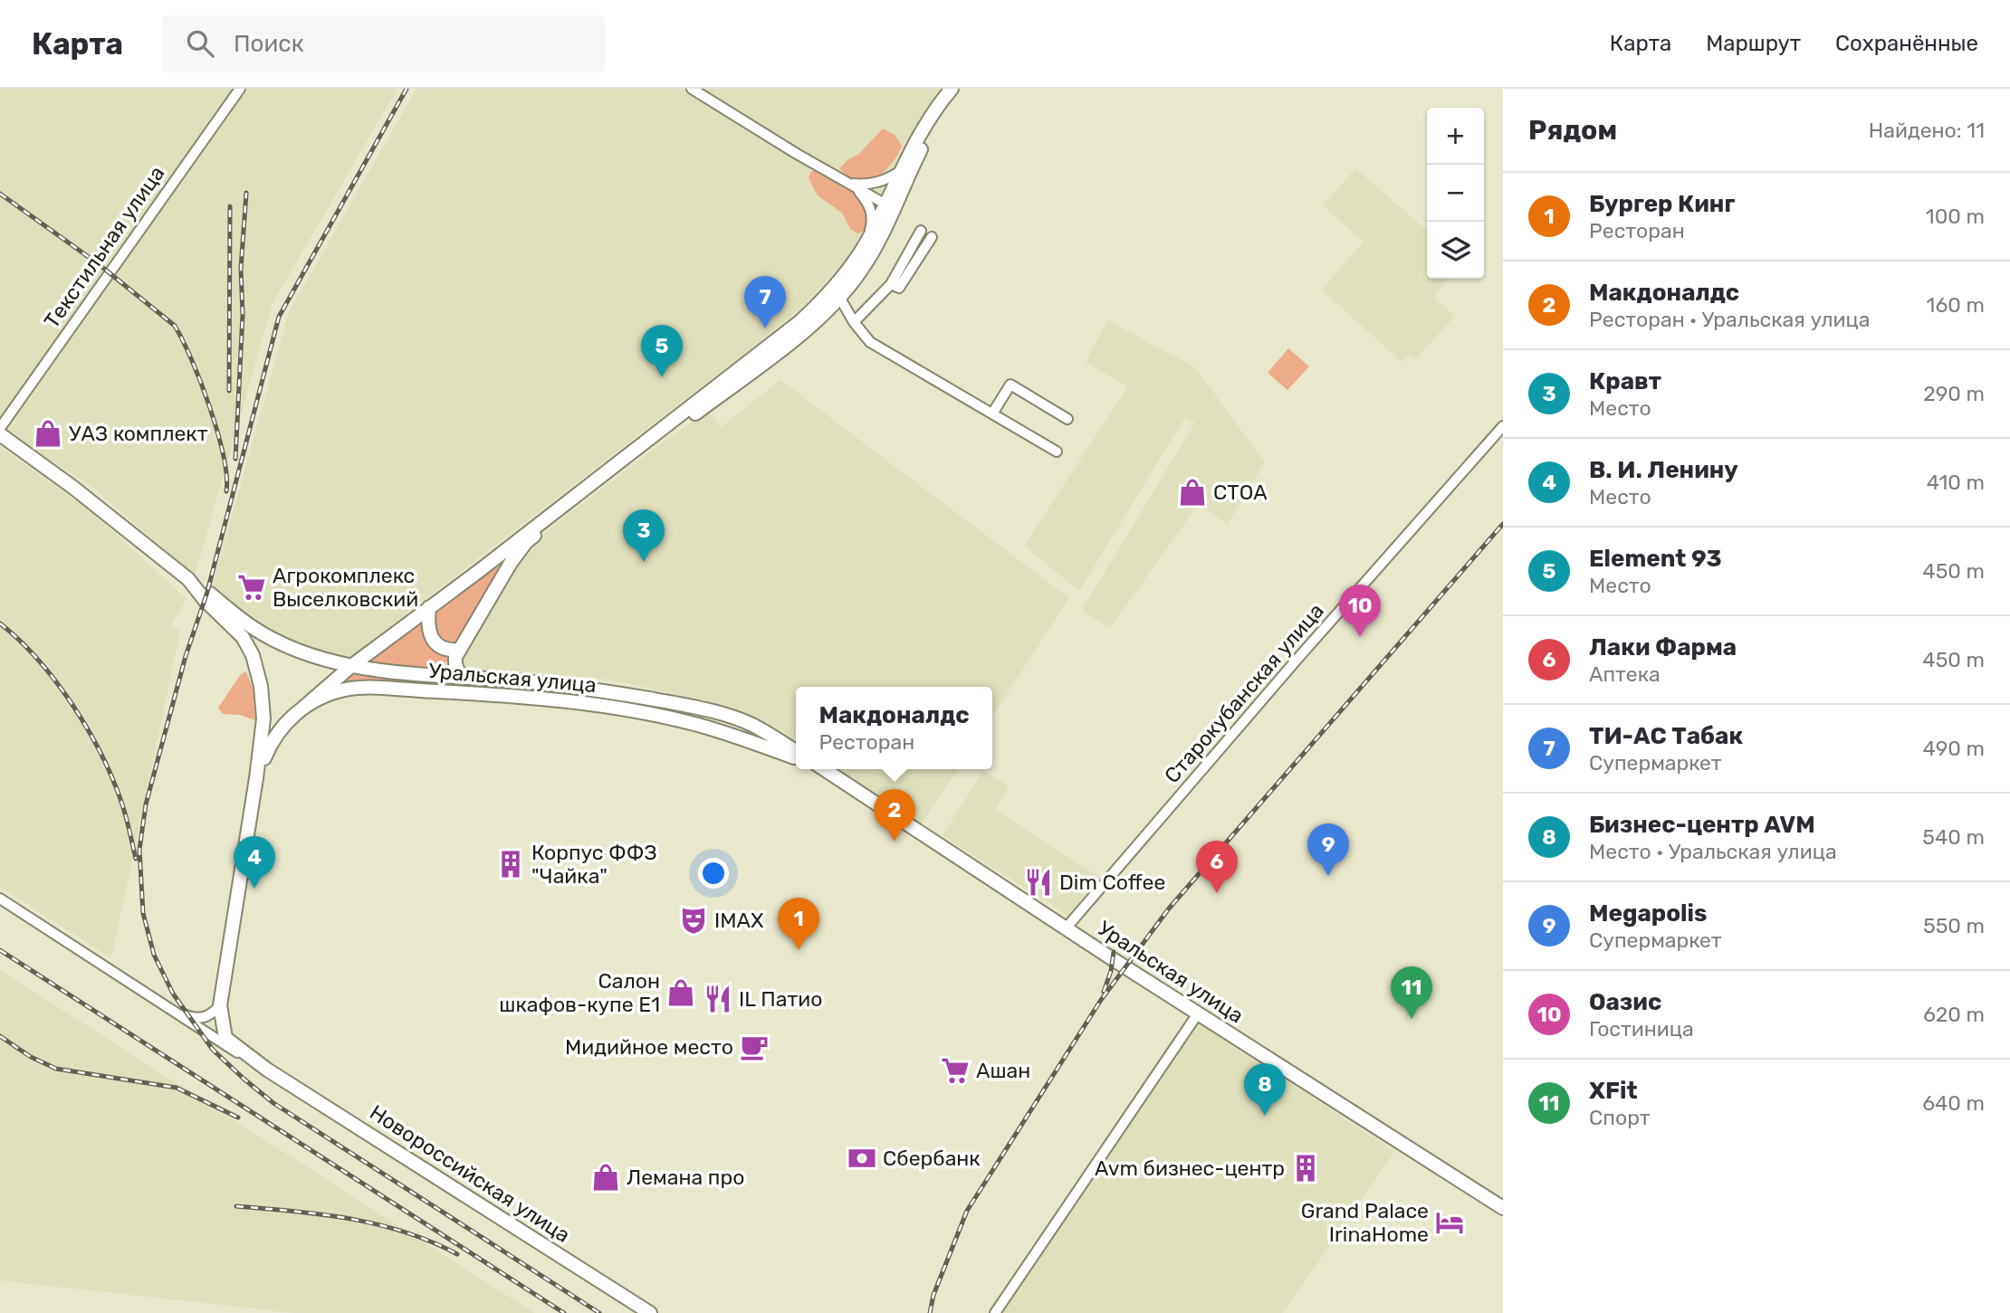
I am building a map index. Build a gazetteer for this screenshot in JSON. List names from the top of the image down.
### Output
{
  "streets": {
    "main road": ["Уральская улица", "Новороссийская улица"],
    "street": ["Текстильная улица", "Старокубанская улица"]
  },
  "crossings": [
    ["Уральская улица", "Старокубанская улица"],
    ["Уральская улица", "Новороссийская улица"]
  ],
  "places": {
    "shop": [
      "УАЗ комплект",
      "СТОА",
      "Салон шкафов-купе Е1",
      "Лемана про"
    ],
    "supermarket": ["Агрокомплекс Выселковский", "Ашан"],
    "building": ["Корпус ФФЗ \"Чайка\"", "Avm бизнес-центр"],
    "restaurant": ["Dim Coffee", "IL Патио"],
    "theatre": ["IMAX"],
    "cafe": ["Мидийное место"],
    "bank": ["Сбербанк"],
    "hotel": ["Grand Palace IrinaHome"]
  },
  "page": {
    "header": "Карта",
    "search": "Поиск",
    "nav": ["Карта", "Маршрут", "Сохранённые"],
    "heading": ["Рядом", "Найдено: 11"],
    "map_buttons": ["+", "−"],
    "list": [
      {
        "mark": "1",
        "name": "Бургер Кинг",
        "note": "Ресторан",
        "value": "100 m"
      },
      {
        "mark": "2",
        "name": "Макдоналдс",
        "note": "Ресторан · Уральская улица",
        "value": "160 m"
      },
      {
        "mark": "3",
        "name": "Кравт",
        "note": "Место",
        "value": "290 m"
      },
      {
        "mark": "4",
        "name": "В. И. Ленину",
        "note": "Место",
        "value": "410 m"
      },
      {
        "mark": "5",
        "name": "Element 93",
        "note": "Место",
        "value": "450 m"
      },
      {
        "mark": "6",
        "name": "Лаки Фарма",
        "note": "Аптека",
        "value": "450 m"
      },
      {
        "mark": "7",
        "name": "ТИ-АС Табак",
        "note": "Супермаркет",
        "value": "490 m"
      },
      {
        "mark": "8",
        "name": "Бизнес-центр AVM",
        "note": "Место · Уральская улица",
        "value": "540 m"
      },
      {
        "mark": "9",
        "name": "Megapolis",
        "note": "Супермаркет",
        "value": "550 m"
      },
      {
        "mark": "10",
        "name": "Оазис",
        "note": "Гостиница",
        "value": "620 m"
      },
      {
        "mark": "11",
        "name": "XFit",
        "note": "Спорт",
        "value": "640 m"
      }
    ],
    "pins": [
      "7",
      "5",
      "3",
      "10",
      "2",
      "9",
      "4",
      "6",
      "1",
      "11",
      "8"
    ],
    "popup": ["Макдоналдс", "Ресторан"]
  }
}
